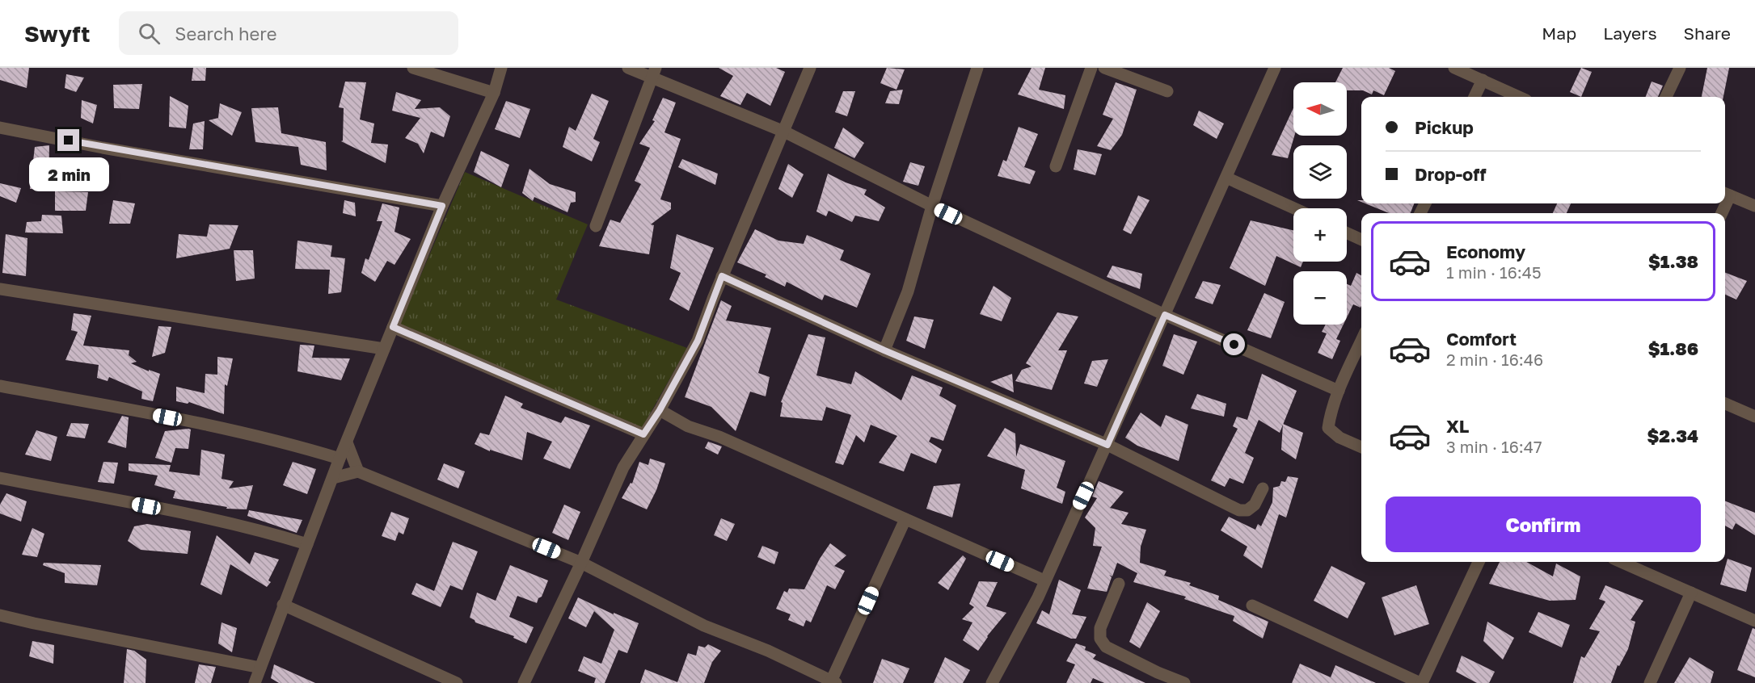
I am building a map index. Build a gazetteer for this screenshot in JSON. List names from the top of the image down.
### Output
{
  "north": "left",
  "page": {
    "header": "Swyft",
    "search": "Search here",
    "nav": ["Map", "Layers", "Share"],
    "map_buttons": ["+", "−"],
    "banner": ["Pickup", "Drop-off"],
    "bubble": "2 min",
    "list": [
      {
        "name": "Economy",
        "note": "1 min · 16:45",
        "value": "$1.38"
      },
      {
        "name": "Comfort",
        "note": "2 min · 16:46",
        "value": "$1.86"
      },
      {
        "name": "XL",
        "note": "3 min · 16:47",
        "value": "$2.34"
      }
    ],
    "buttons": "Confirm"
  }
}
